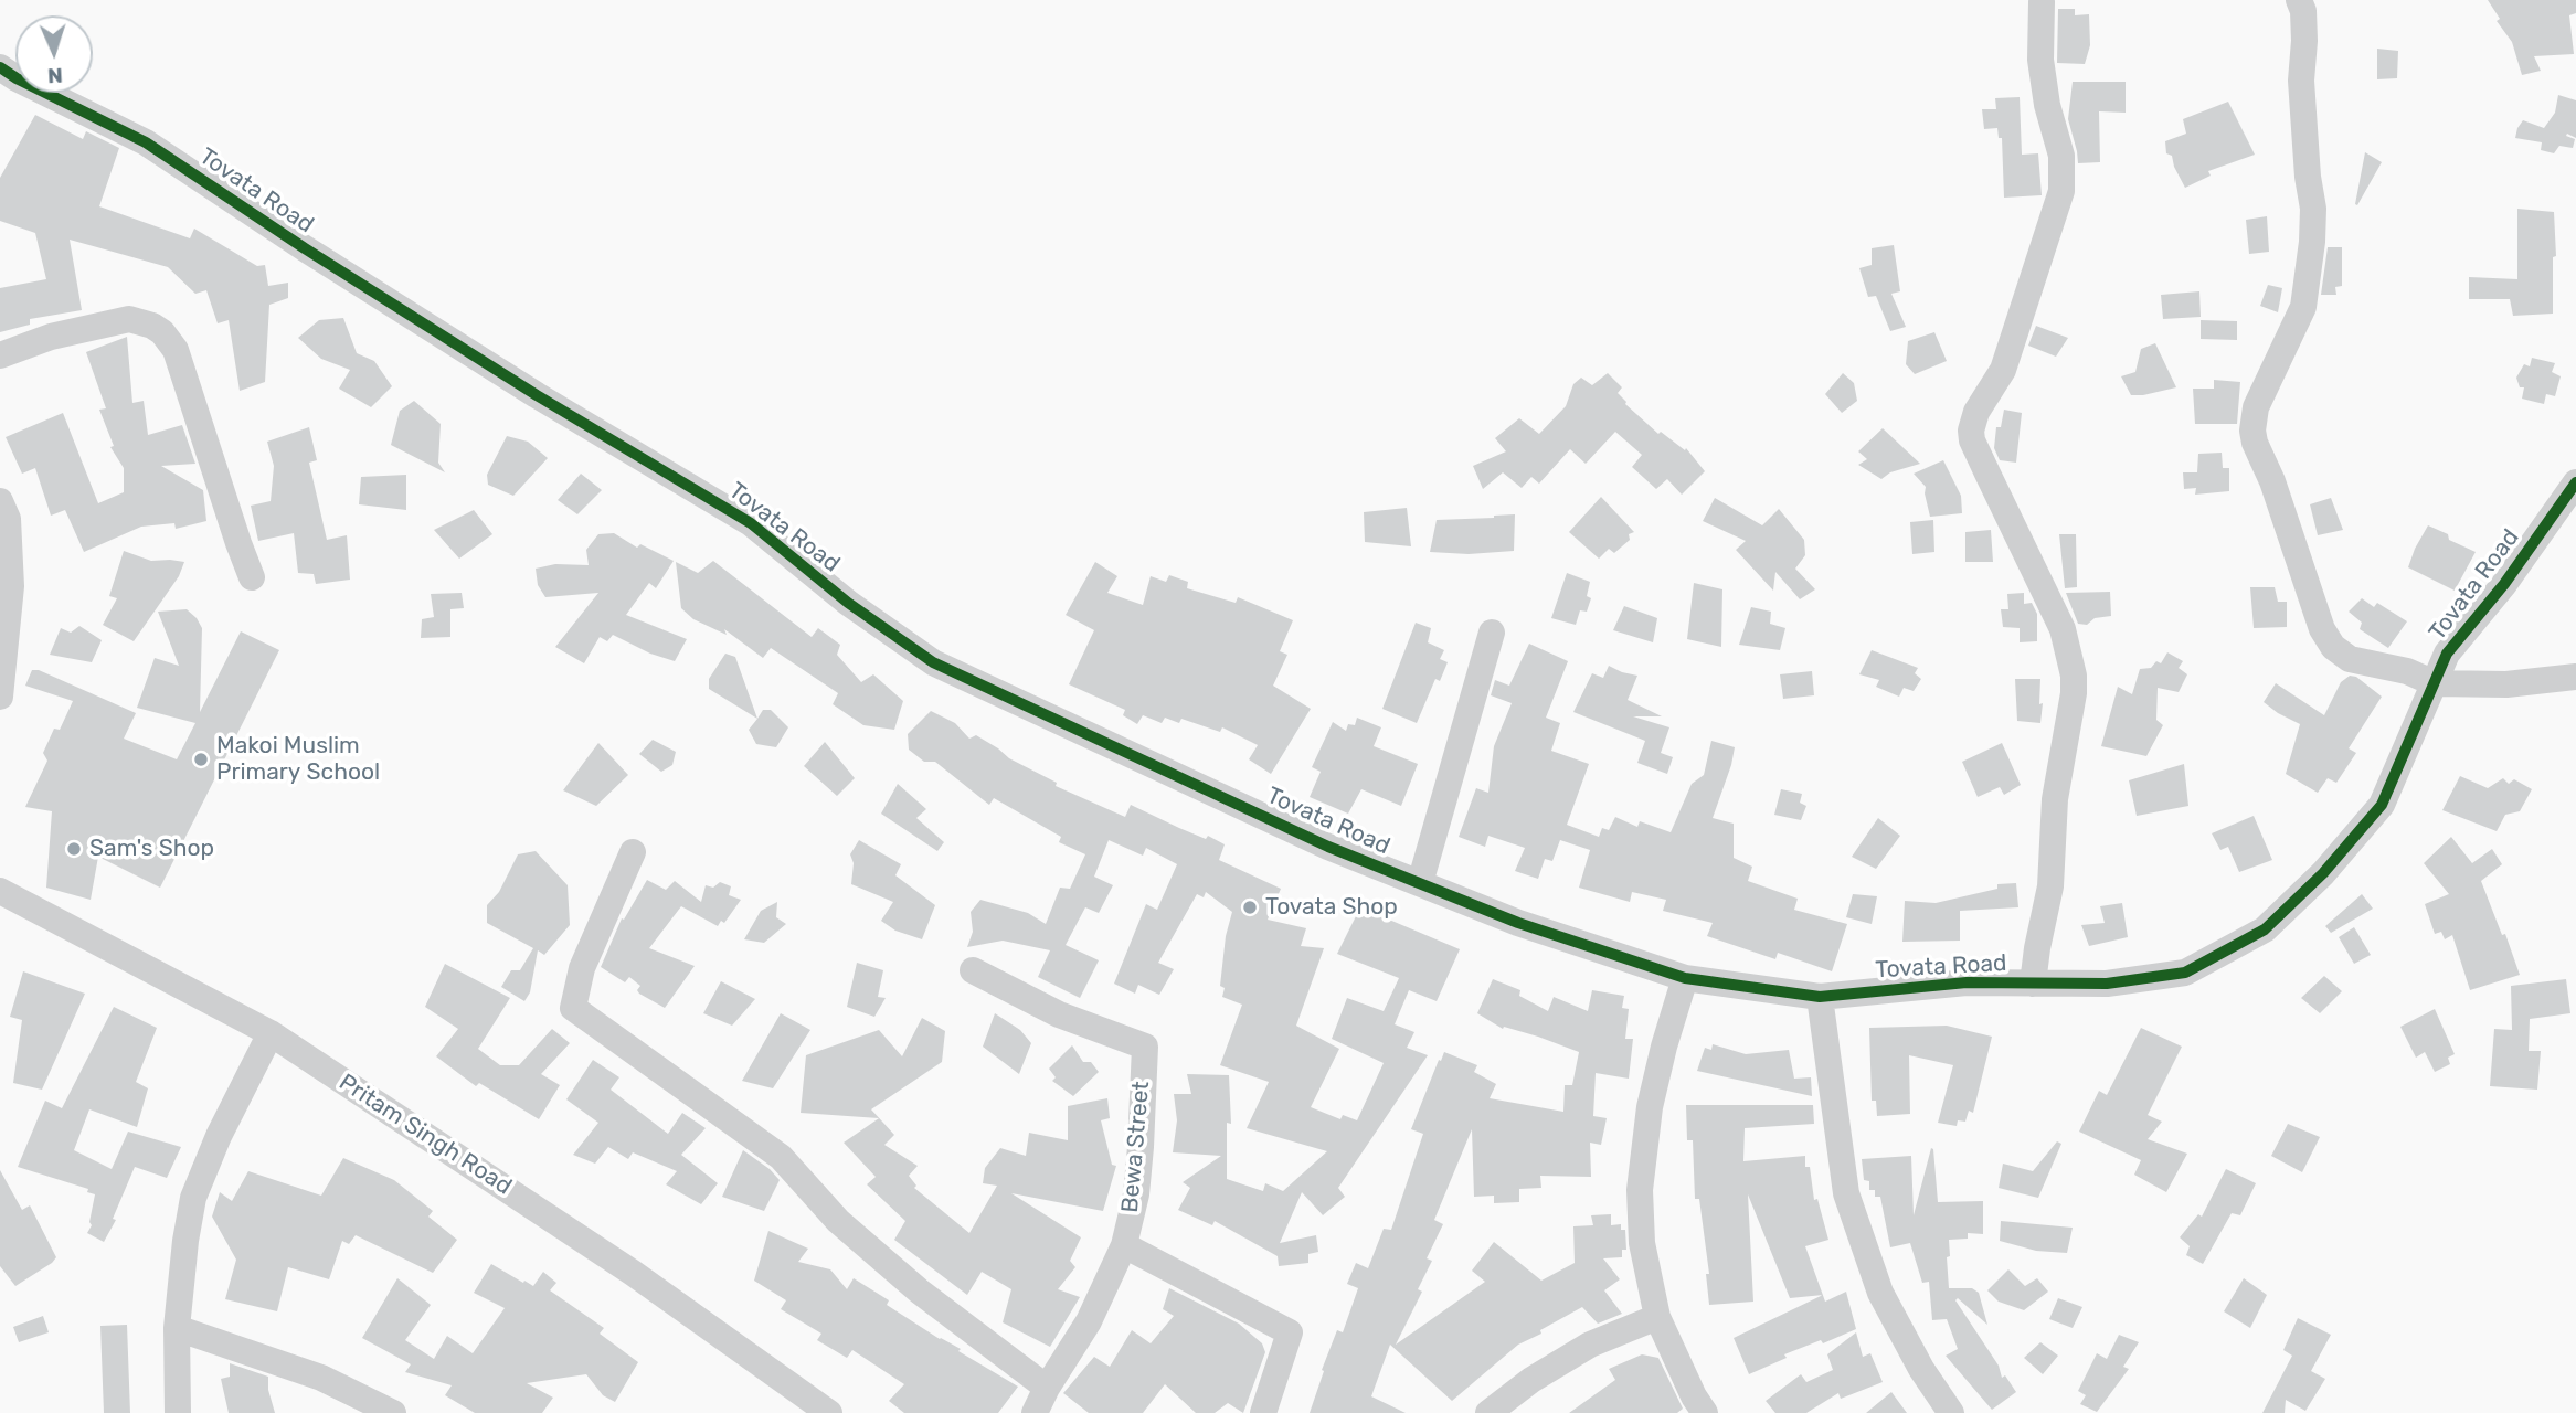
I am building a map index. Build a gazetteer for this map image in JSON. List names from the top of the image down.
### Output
{
  "streets": {
    "street": ["Tovata Road", "Pritam Singh Road", "Bewa Street"]
  },
  "places": ["Makoi Muslim Primary School", "Sam's Shop", "Tovata Shop"],
  "north": "bottom"
}
